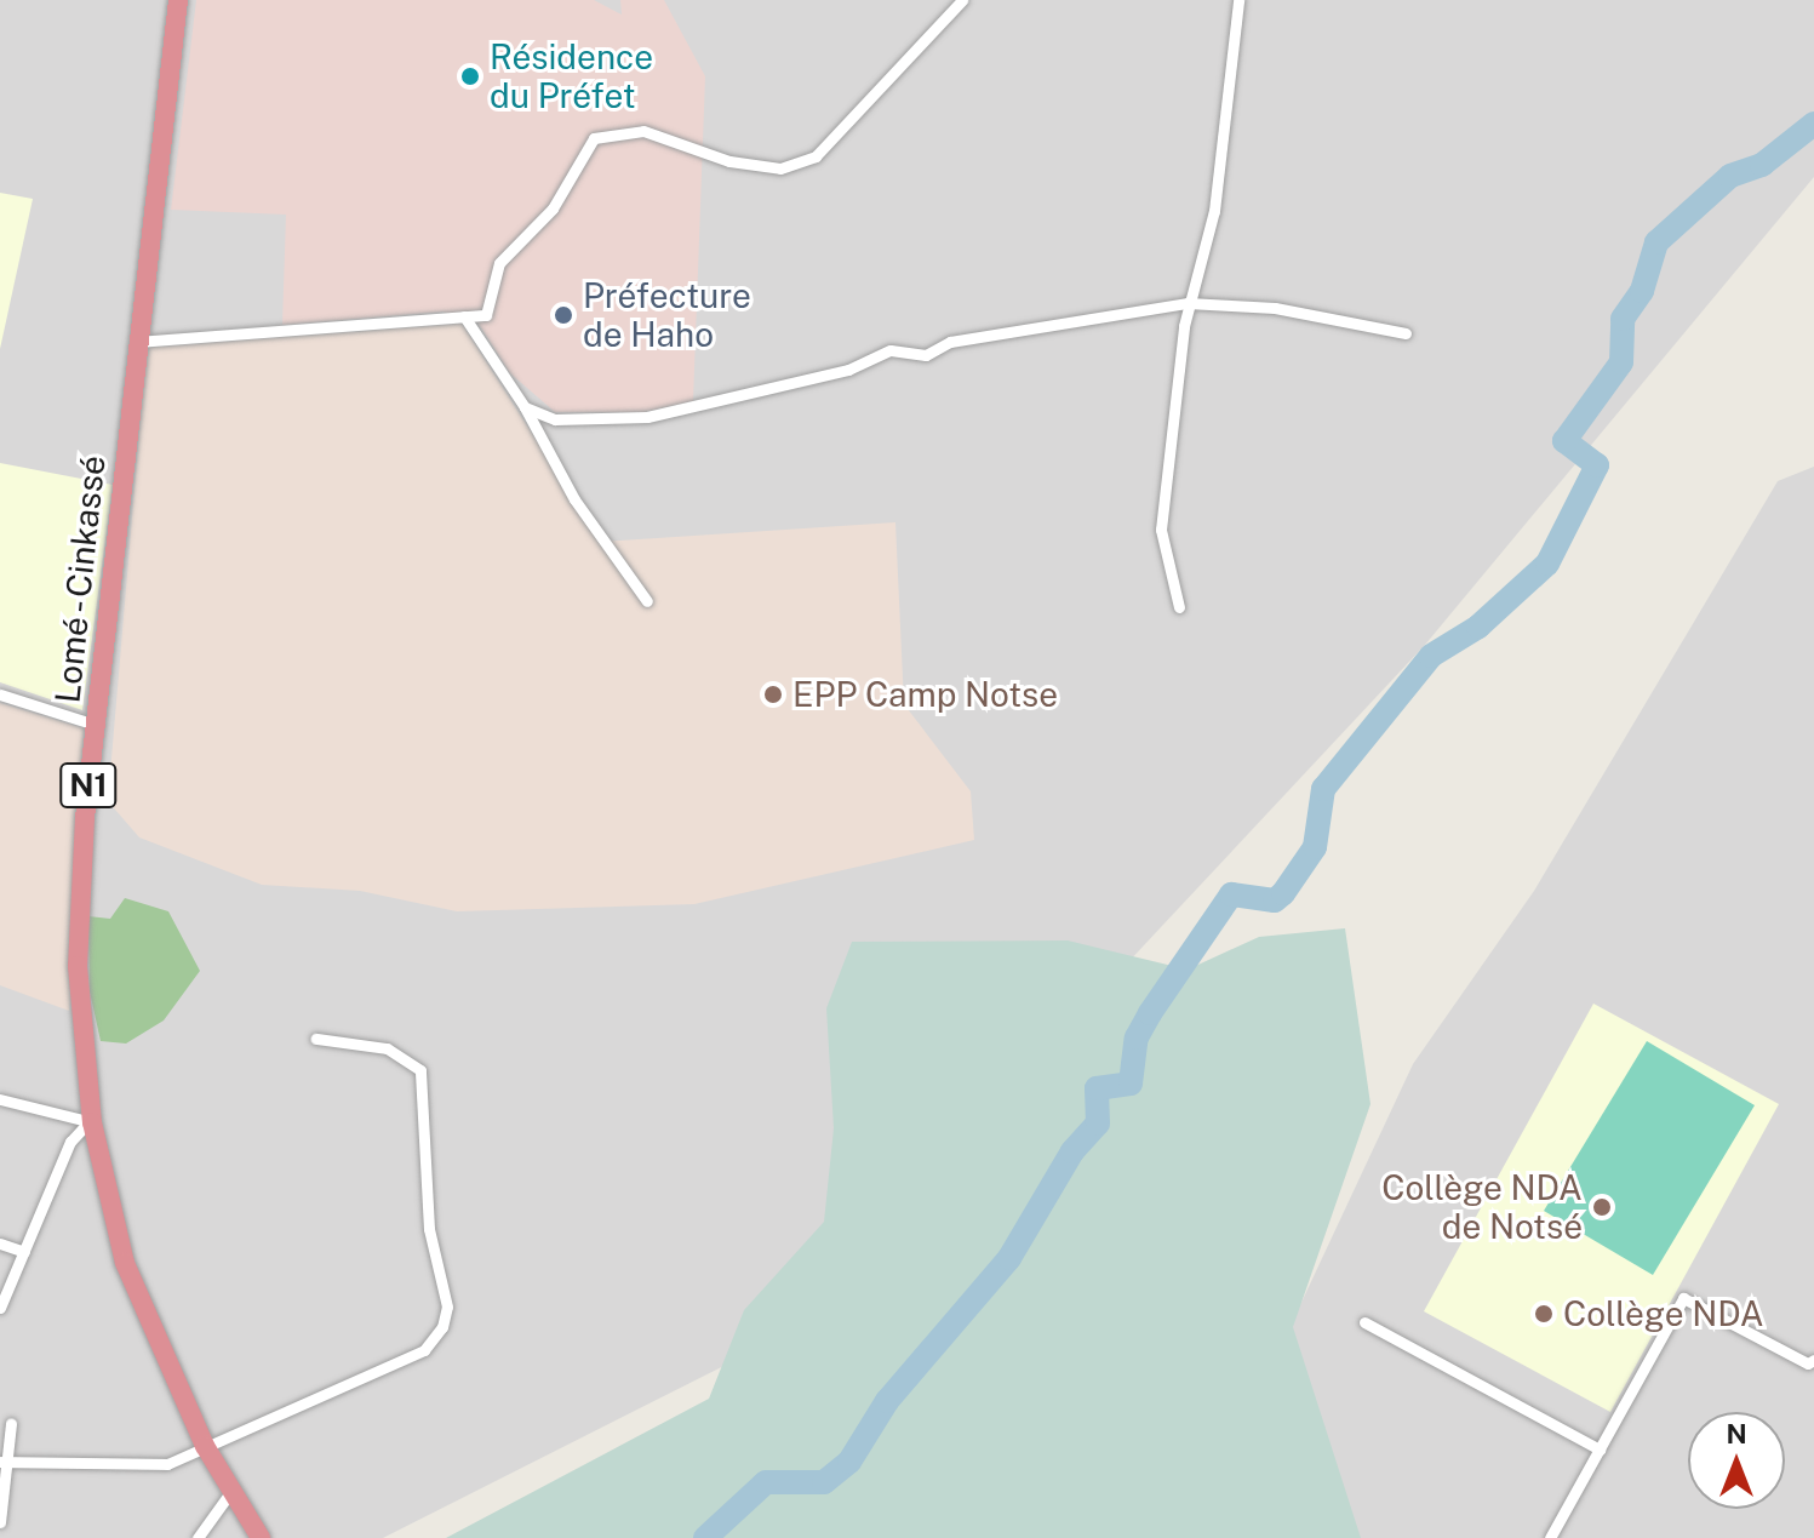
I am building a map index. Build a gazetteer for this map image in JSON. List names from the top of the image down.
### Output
{
  "streets": {
    "highway": ["Lomé - Cinkassé", "N1"]
  },
  "places": [
    "Résidence du Préfet",
    "Préfecture de Haho",
    "EPP Camp Notse",
    "Collège NDA de Notsé",
    "Collège NDA"
  ],
  "north": "top"
}
